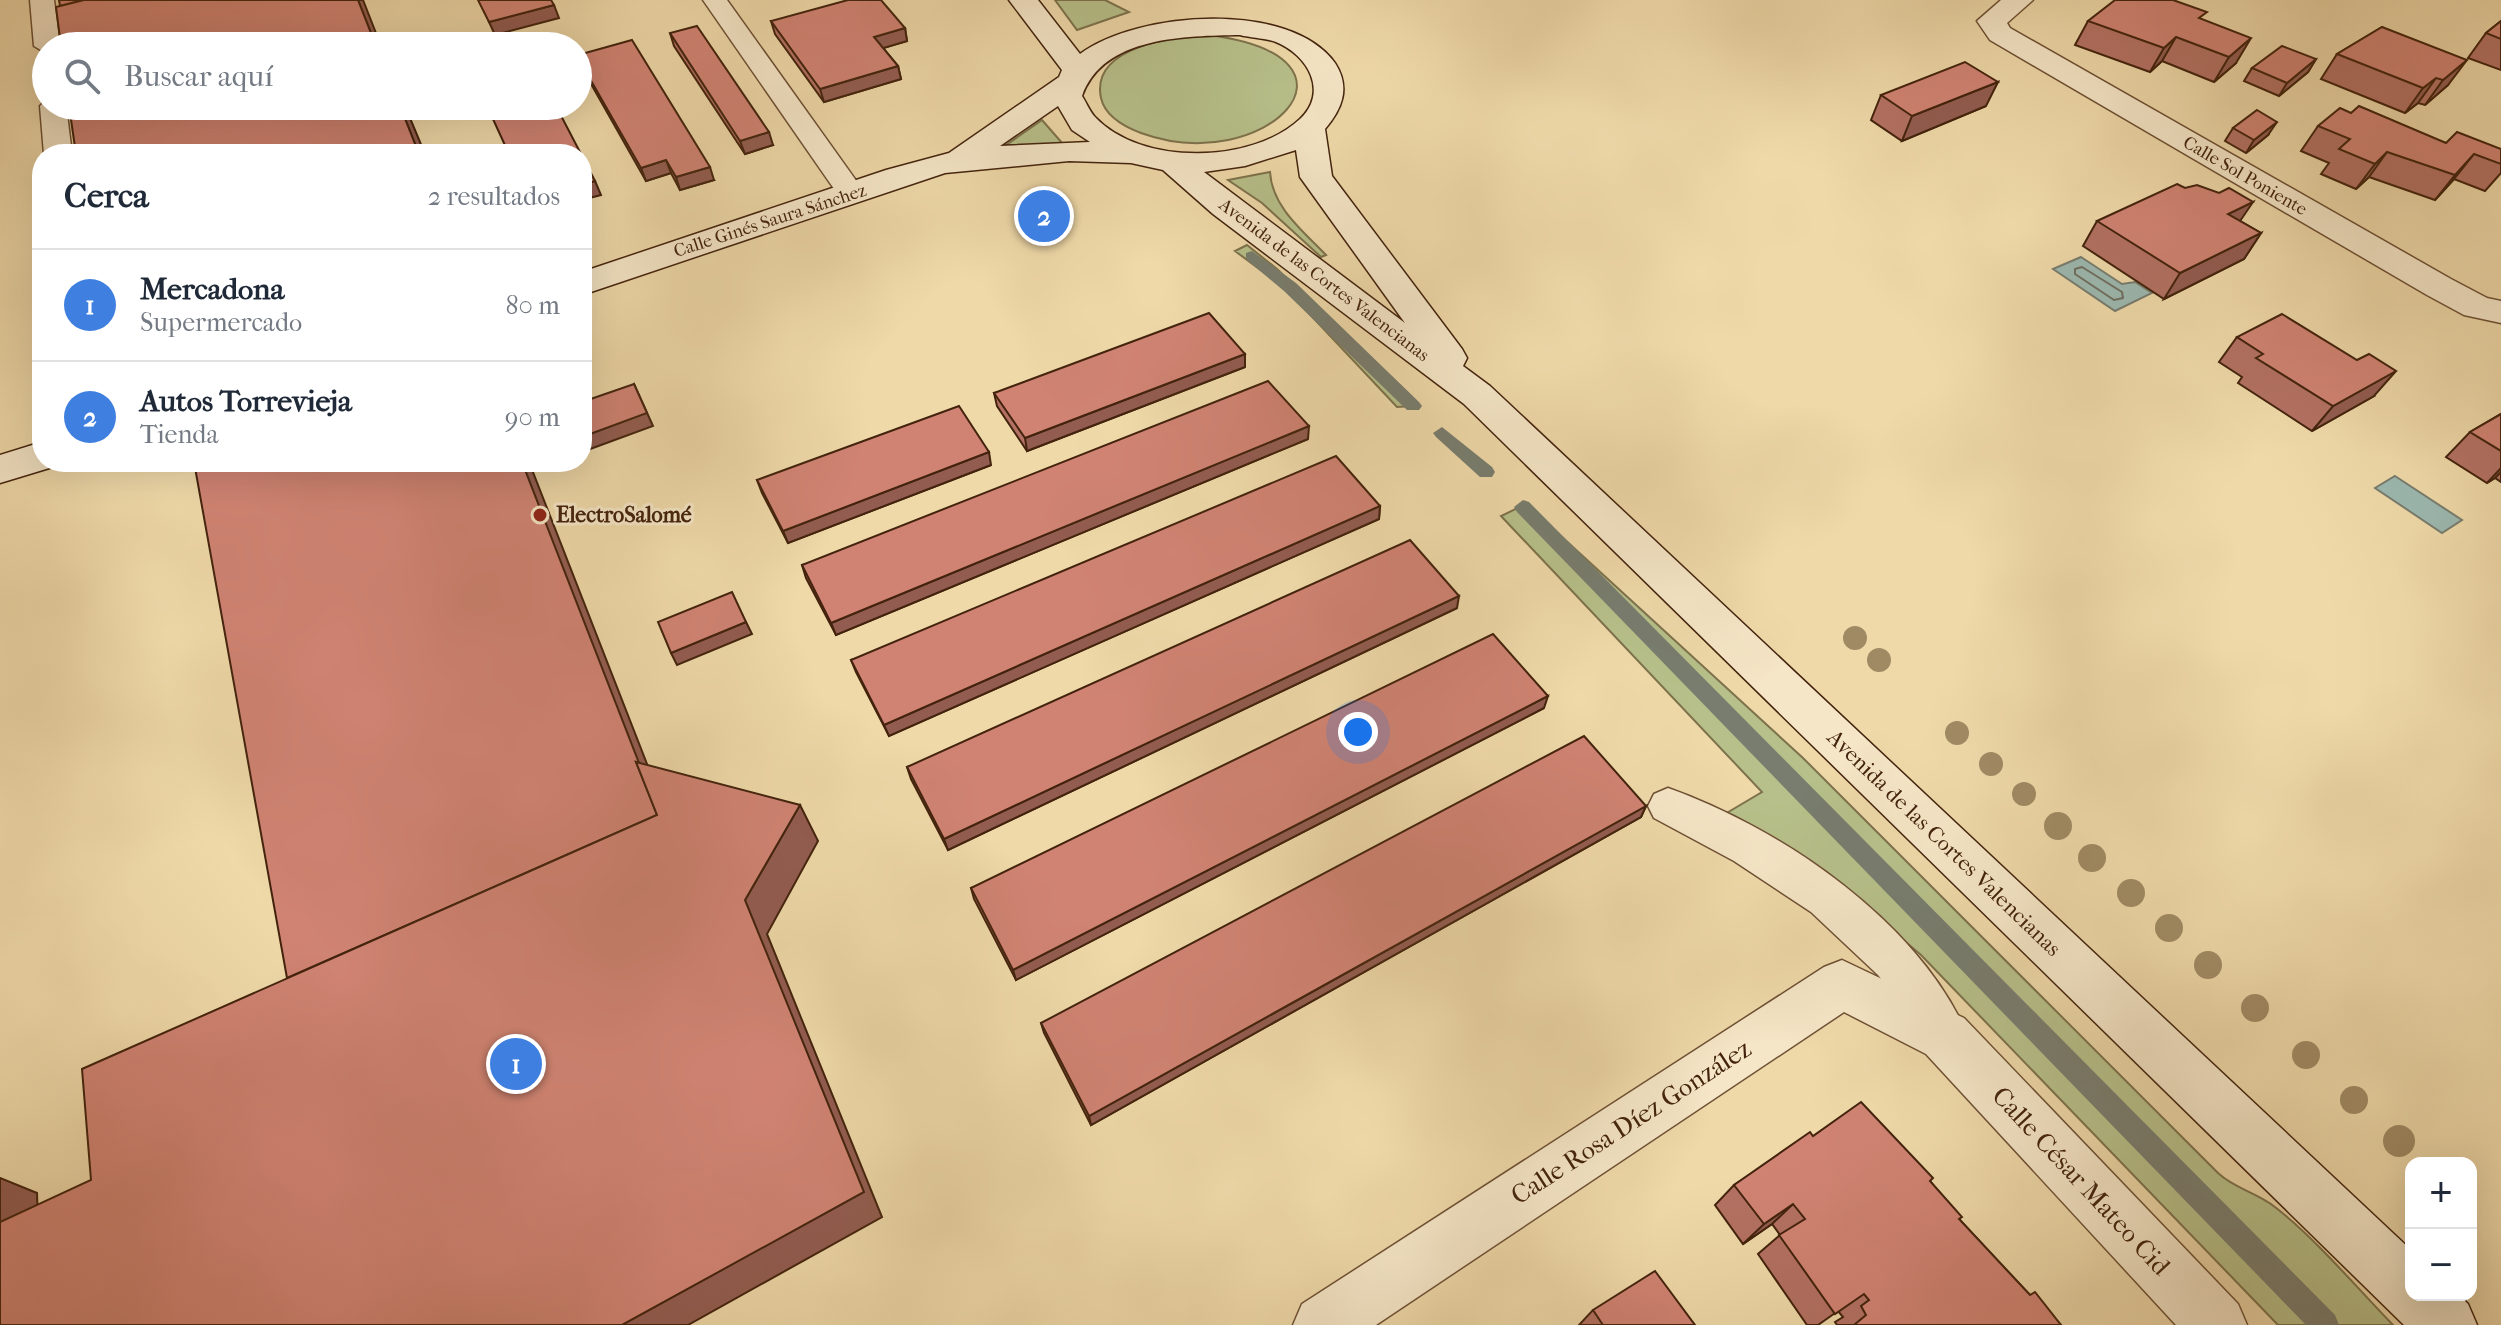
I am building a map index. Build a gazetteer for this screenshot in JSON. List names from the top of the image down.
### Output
{
  "streets": {
    "main road": [
      "Calle Sol Poniente",
      "Calle Ginés Saura Sánchez",
      "Avenida de las Cortes Valencianas",
      "Calle Rosa Díez González",
      "Calle César Mateo Cid"
    ]
  },
  "crossings": [
    ["Calle Rosa Díez González", "Calle César Mateo Cid"]
  ],
  "places": ["ElectroSalomé"],
  "page": {
    "search": "Buscar aquí",
    "heading": ["Cerca", "2 resultados"],
    "pins": ["2", "1"],
    "list": [
      {
        "mark": "1",
        "name": "Mercadona",
        "note": "Supermercado",
        "value": "80 m"
      },
      {
        "mark": "2",
        "name": "Autos Torrevieja",
        "note": "Tienda",
        "value": "90 m"
      }
    ],
    "map_buttons": ["+", "−"]
  }
}
